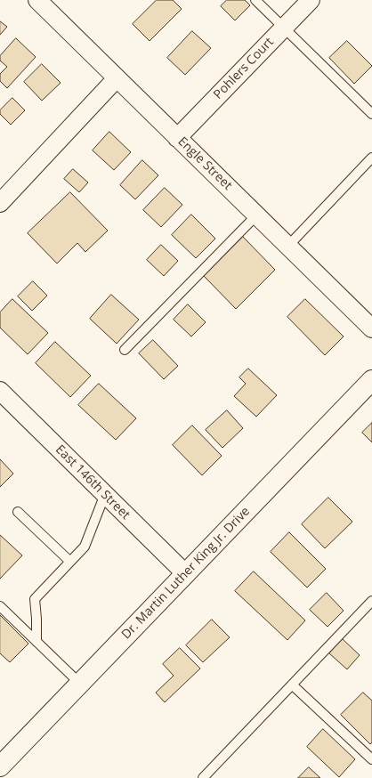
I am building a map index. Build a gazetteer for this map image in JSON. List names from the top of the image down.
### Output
{
  "streets": {
    "street": [
      "Pohlers Court",
      "Engle Street",
      "East 146th Street",
      "Dr. Martin Luther King Jr. Drive"
    ]
  },
  "crossings": [
    ["Pohlers Court", "Engle Street"],
    ["East 146th Street", "Dr. Martin Luther King Jr. Drive"]
  ]
}
